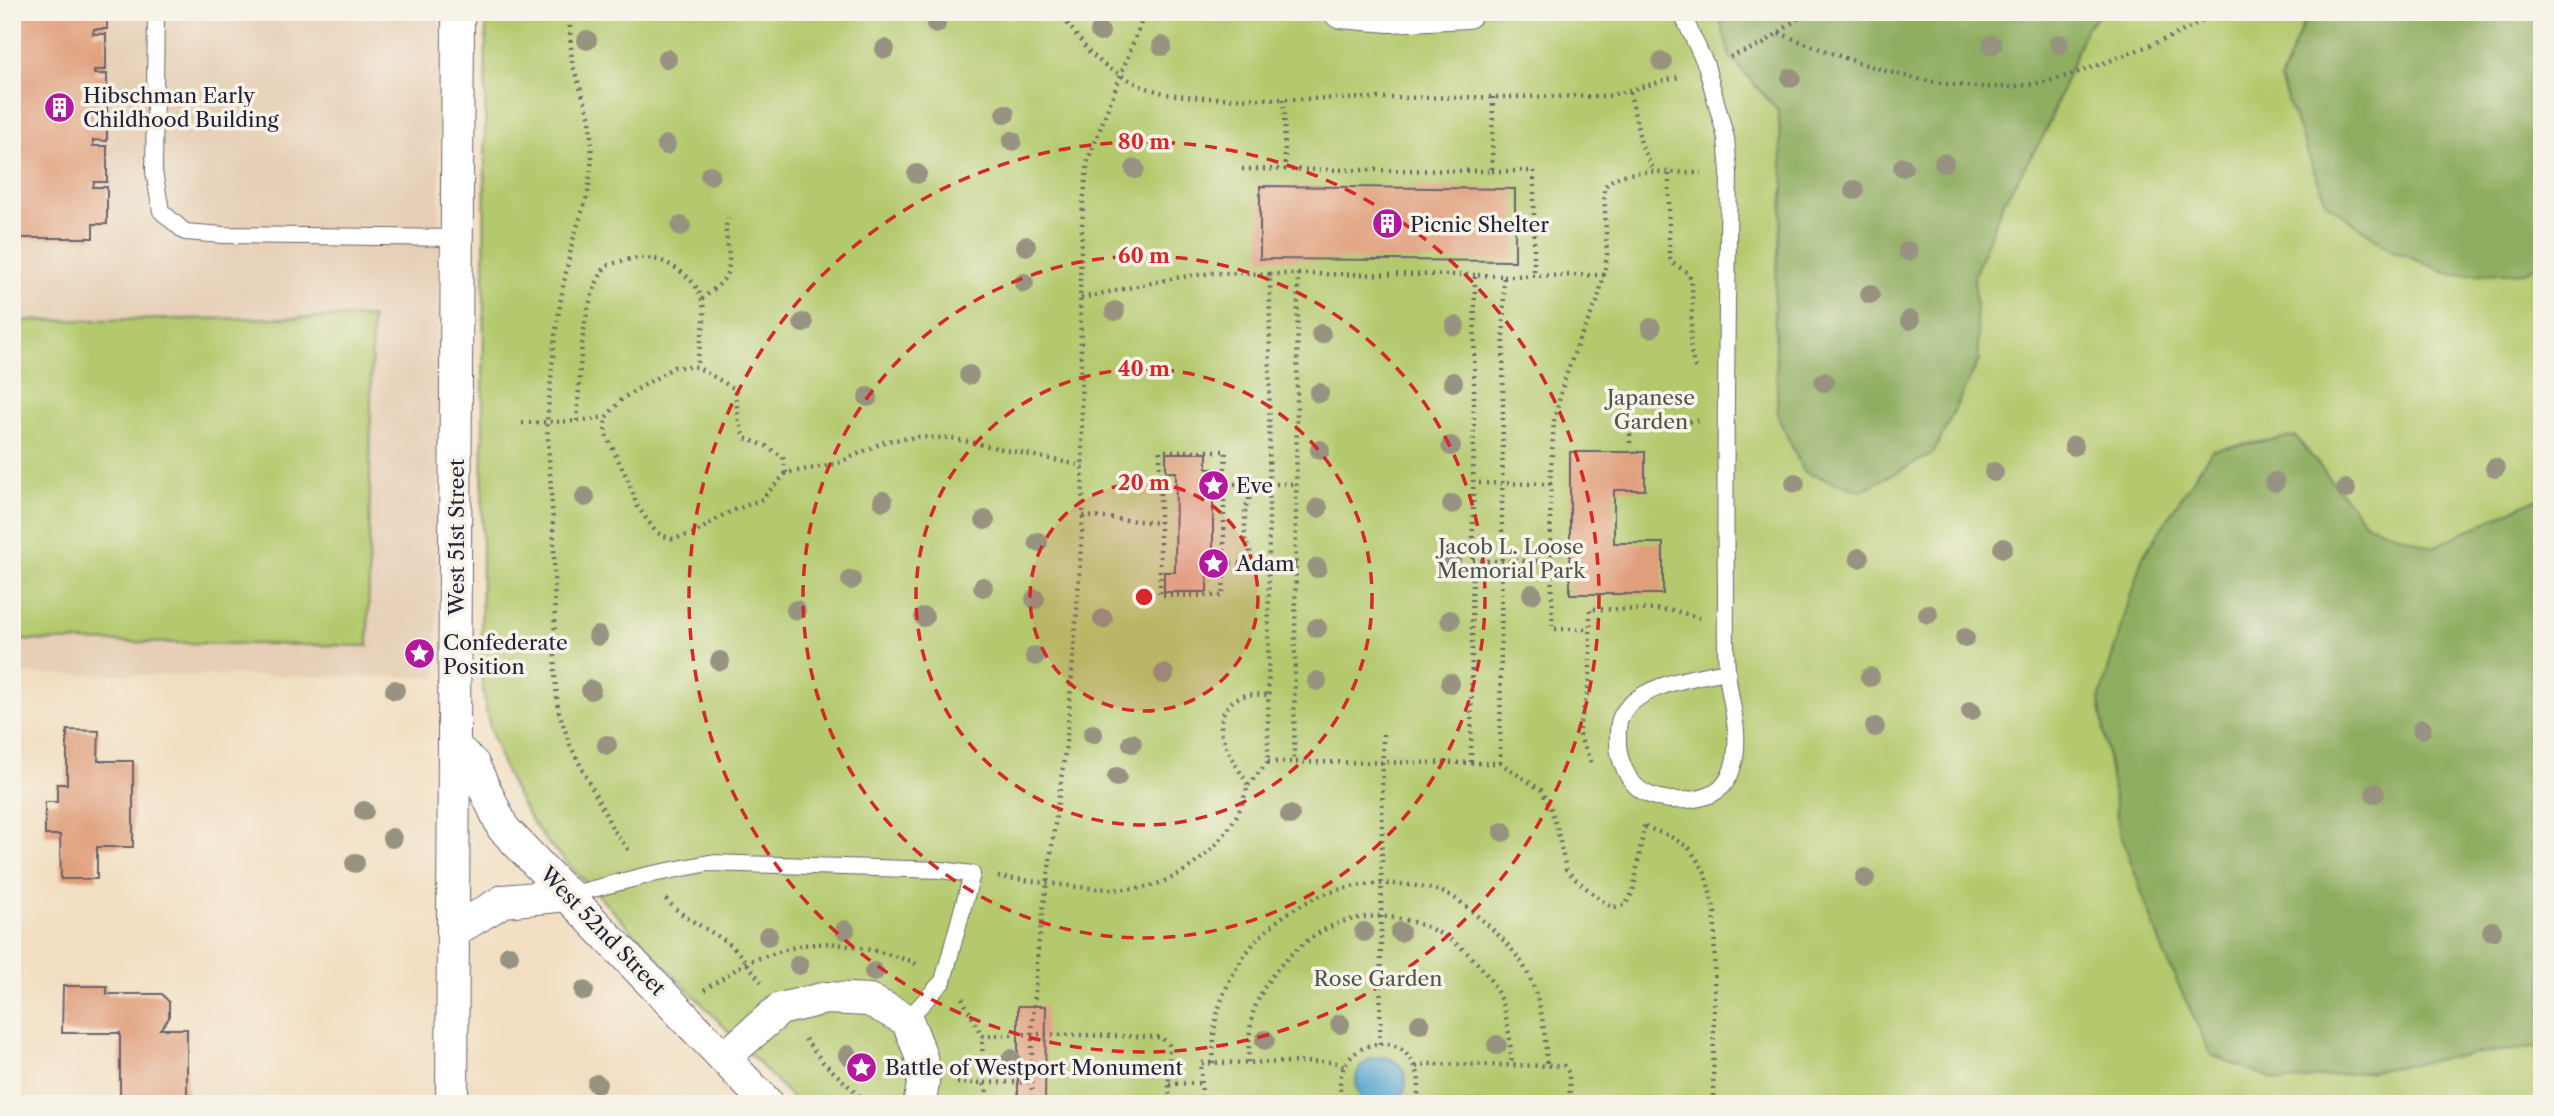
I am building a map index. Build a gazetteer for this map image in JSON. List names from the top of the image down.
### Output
{
  "streets": {
    "street": ["West 51st Street", "West 52nd Street"]
  },
  "crossings": [
    ["West 51st Street", "West 52nd Street"]
  ],
  "parks": ["Japanese Garden", "Jacob L. Loose Memorial Park", "Rose Garden"],
  "places": {
    "building": ["Hibschman Early Childhood Building", "Picnic Shelter"],
    "place": [
      "Eve",
      "Adam",
      "Confederate Position",
      "Battle of Westport Monument"
    ]
  },
  "rings": [
    "80 m",
    "60 m",
    "40 m",
    "20 m"
  ]
}
